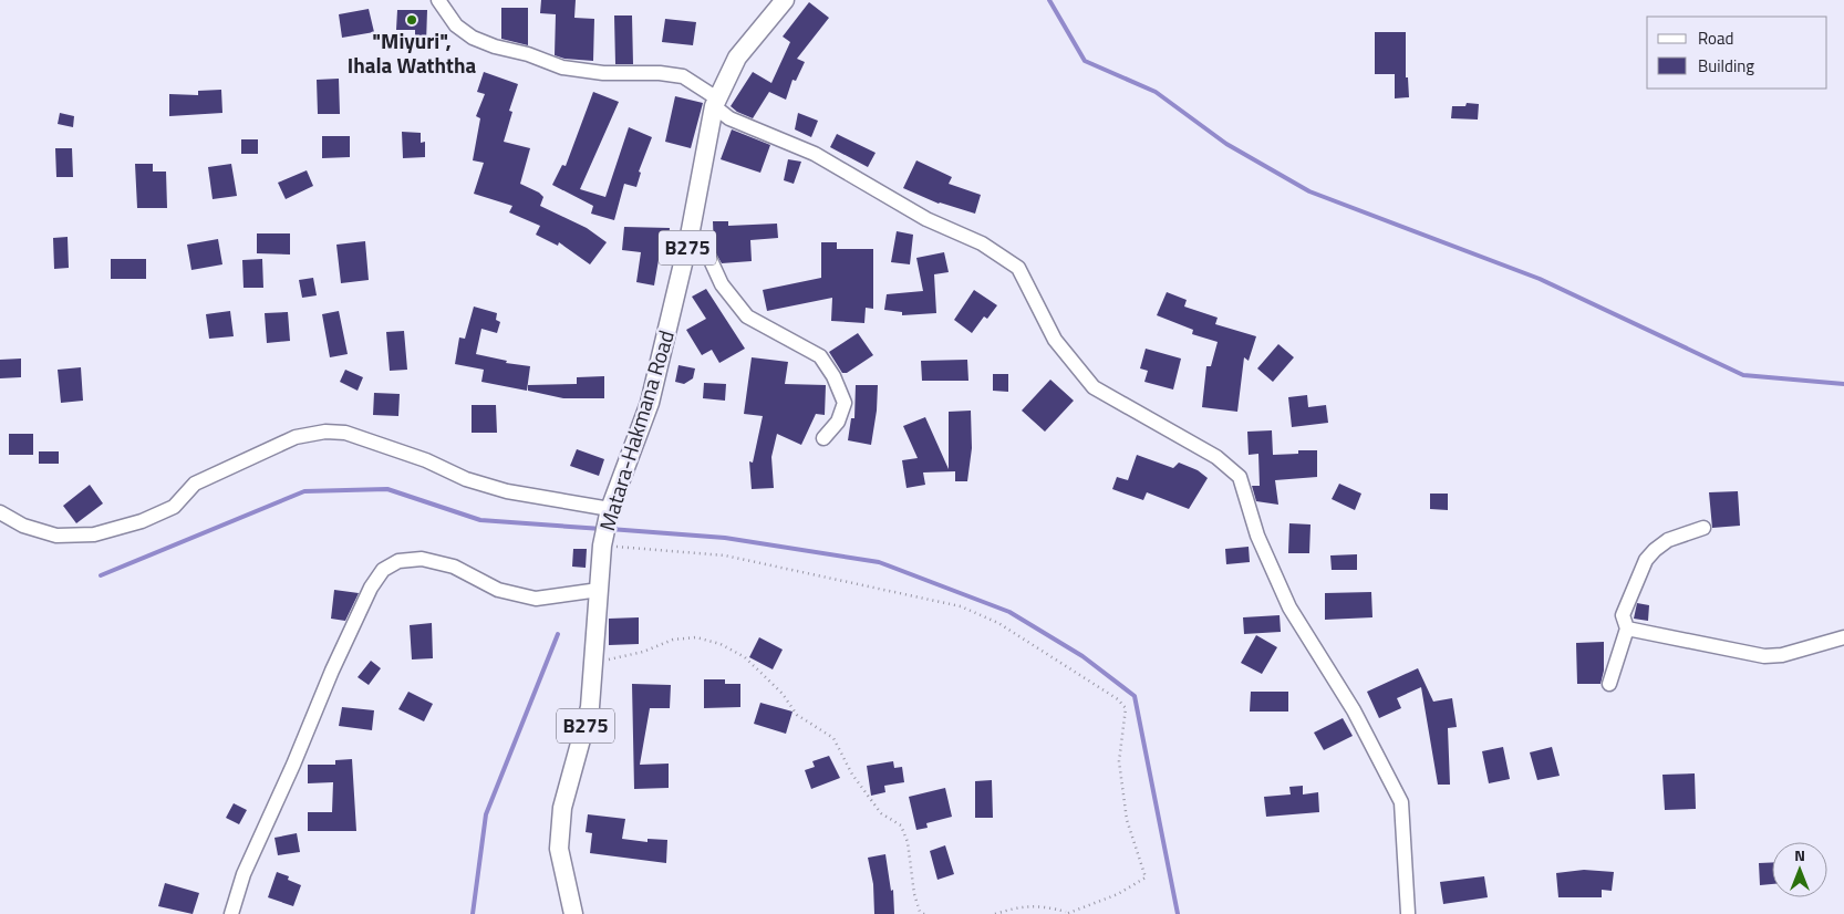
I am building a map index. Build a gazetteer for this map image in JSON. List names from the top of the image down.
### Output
{
  "streets": {
    "main road": ["B275", "Matara-Hakmana Road"]
  },
  "places": ["\"Miyuri\", Ihala Waththa"],
  "legend": ["Road", "Building"],
  "north": "top"
}
